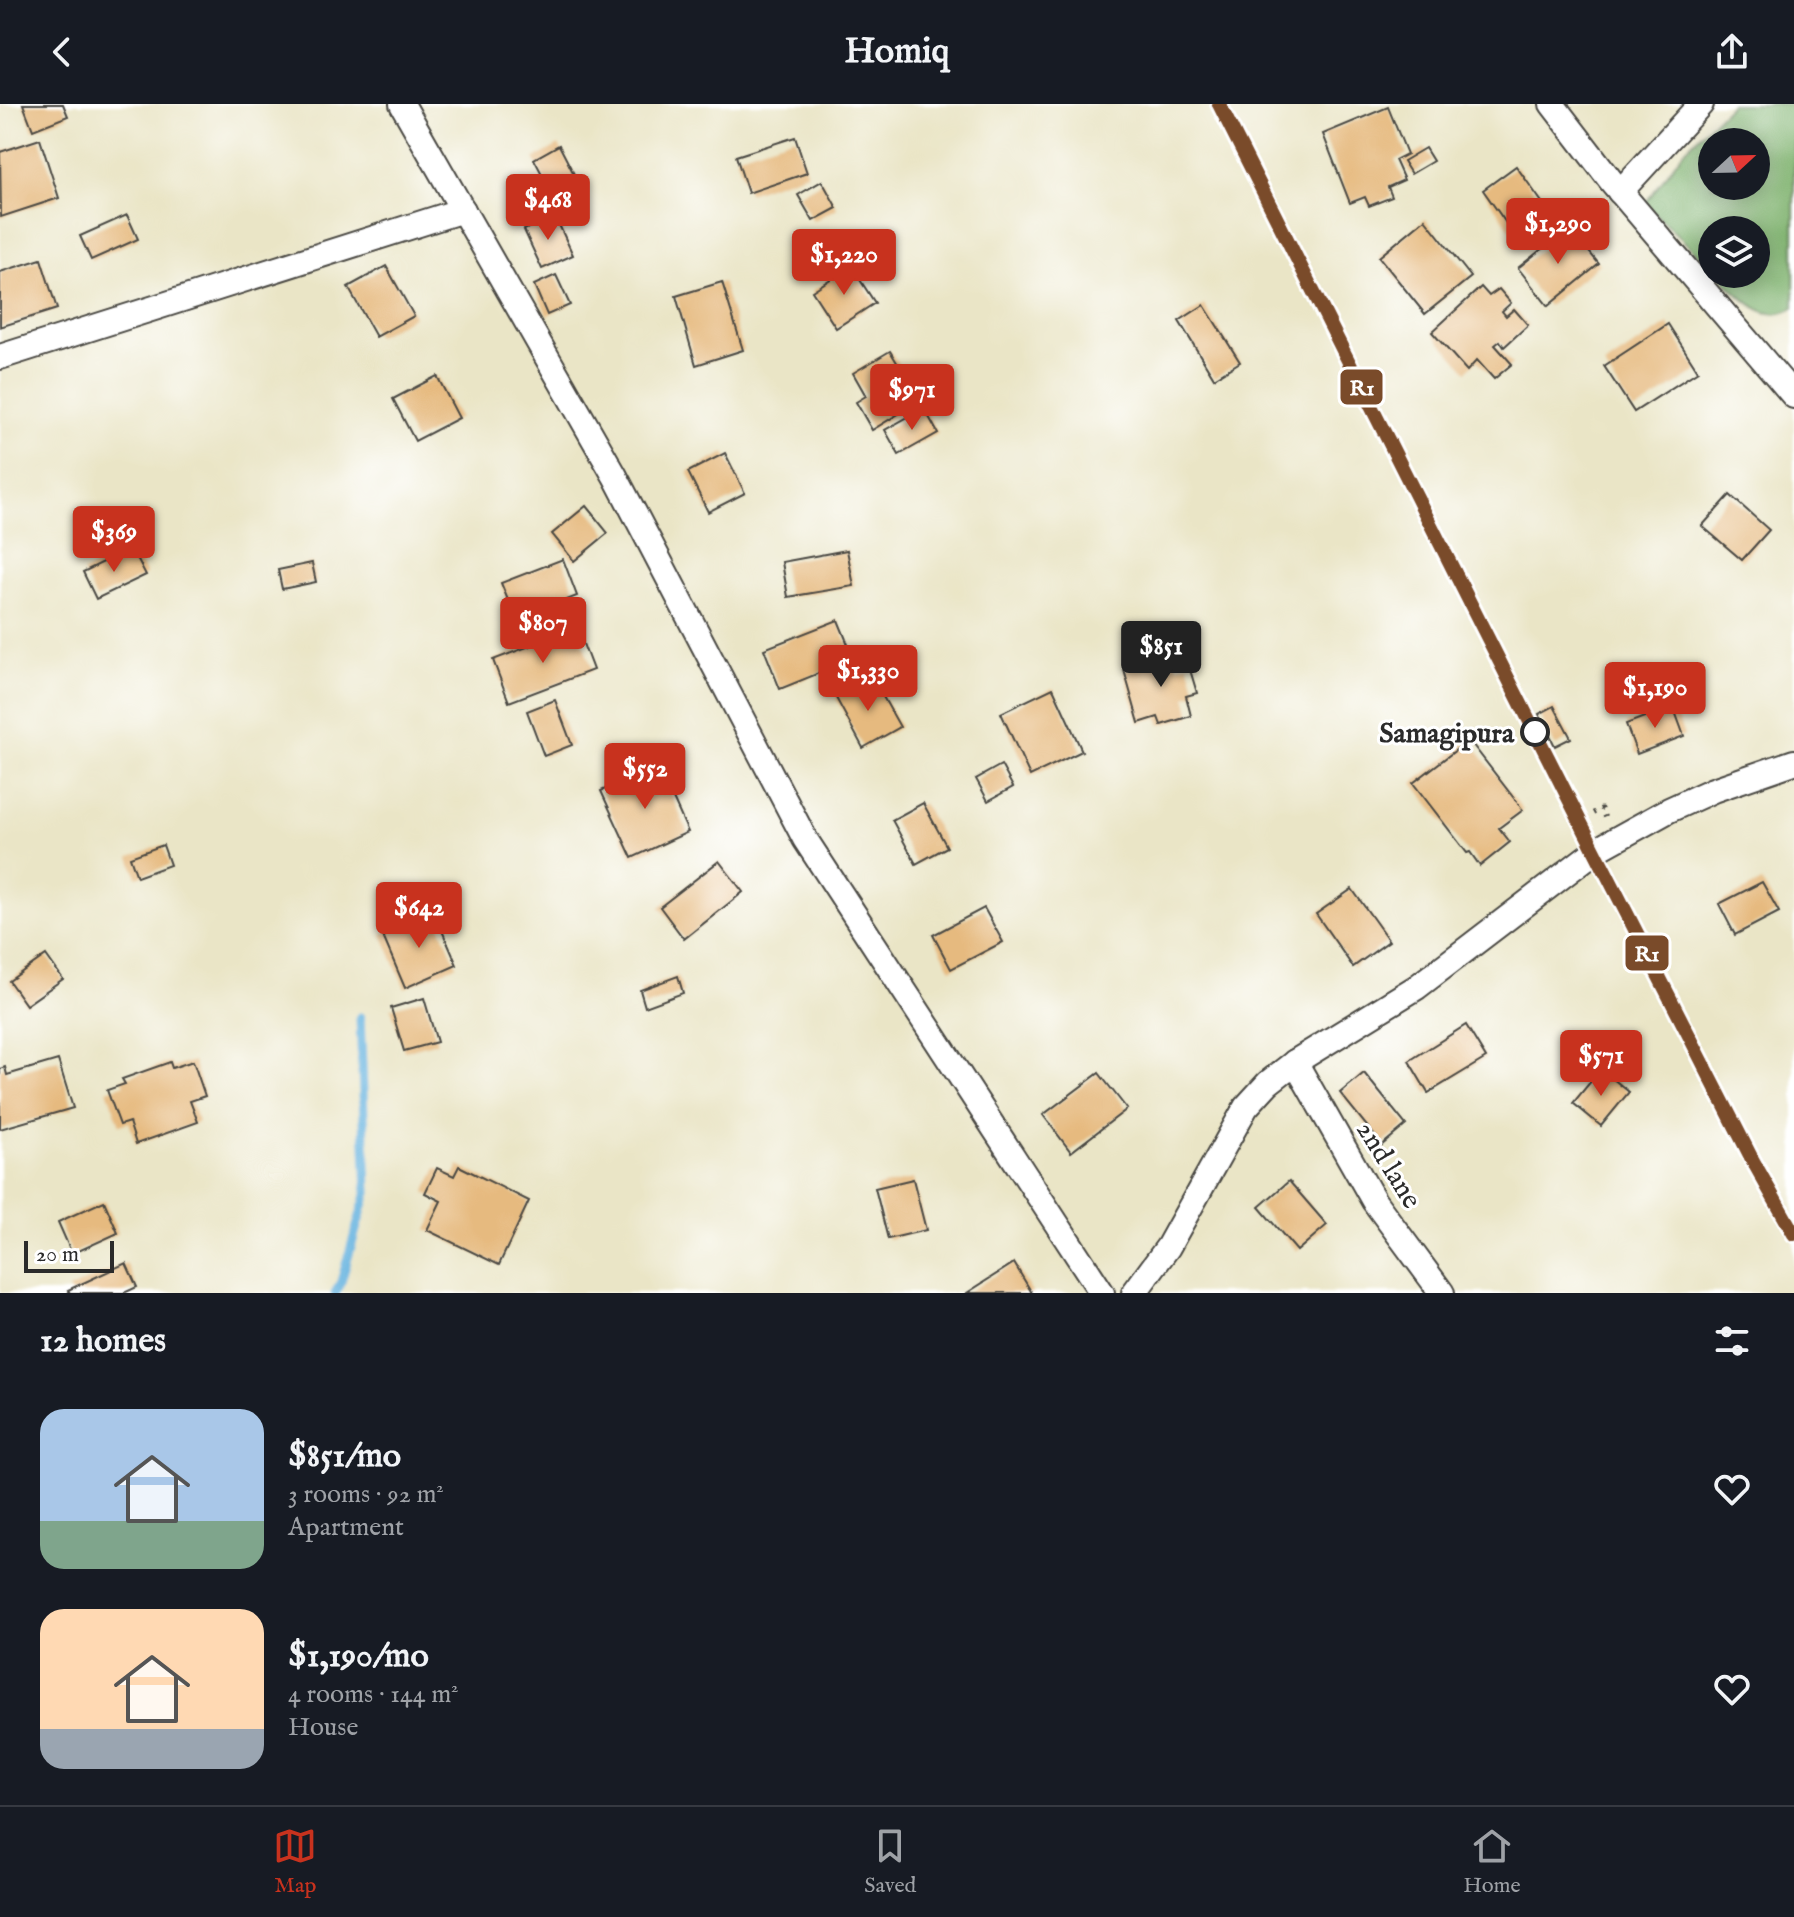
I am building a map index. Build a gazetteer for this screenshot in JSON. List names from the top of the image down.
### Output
{
  "streets": {
    "street": ["2nd lane"]
  },
  "places": ["Samagipura"],
  "lines": ["transit line R1"],
  "scale_bar": "20 m",
  "north": "right",
  "page": {
    "header": "Homiq",
    "price": [
      "$468",
      "$1,290",
      "$1,220",
      "$971",
      "$369",
      "$807",
      "$851",
      "$1,330",
      "$1,190",
      "$552",
      "$642",
      "$571"
    ],
    "scale": "20 m",
    "heading": "12 homes",
    "list": [
      {
        "name": "$851/mo",
        "note": "3 rooms · 92 m² · Apartment"
      },
      {
        "name": "$1,190/mo",
        "note": "4 rooms · 144 m² · House"
      }
    ],
    "tabs": ["Map", "Saved", "Home"]
  }
}
